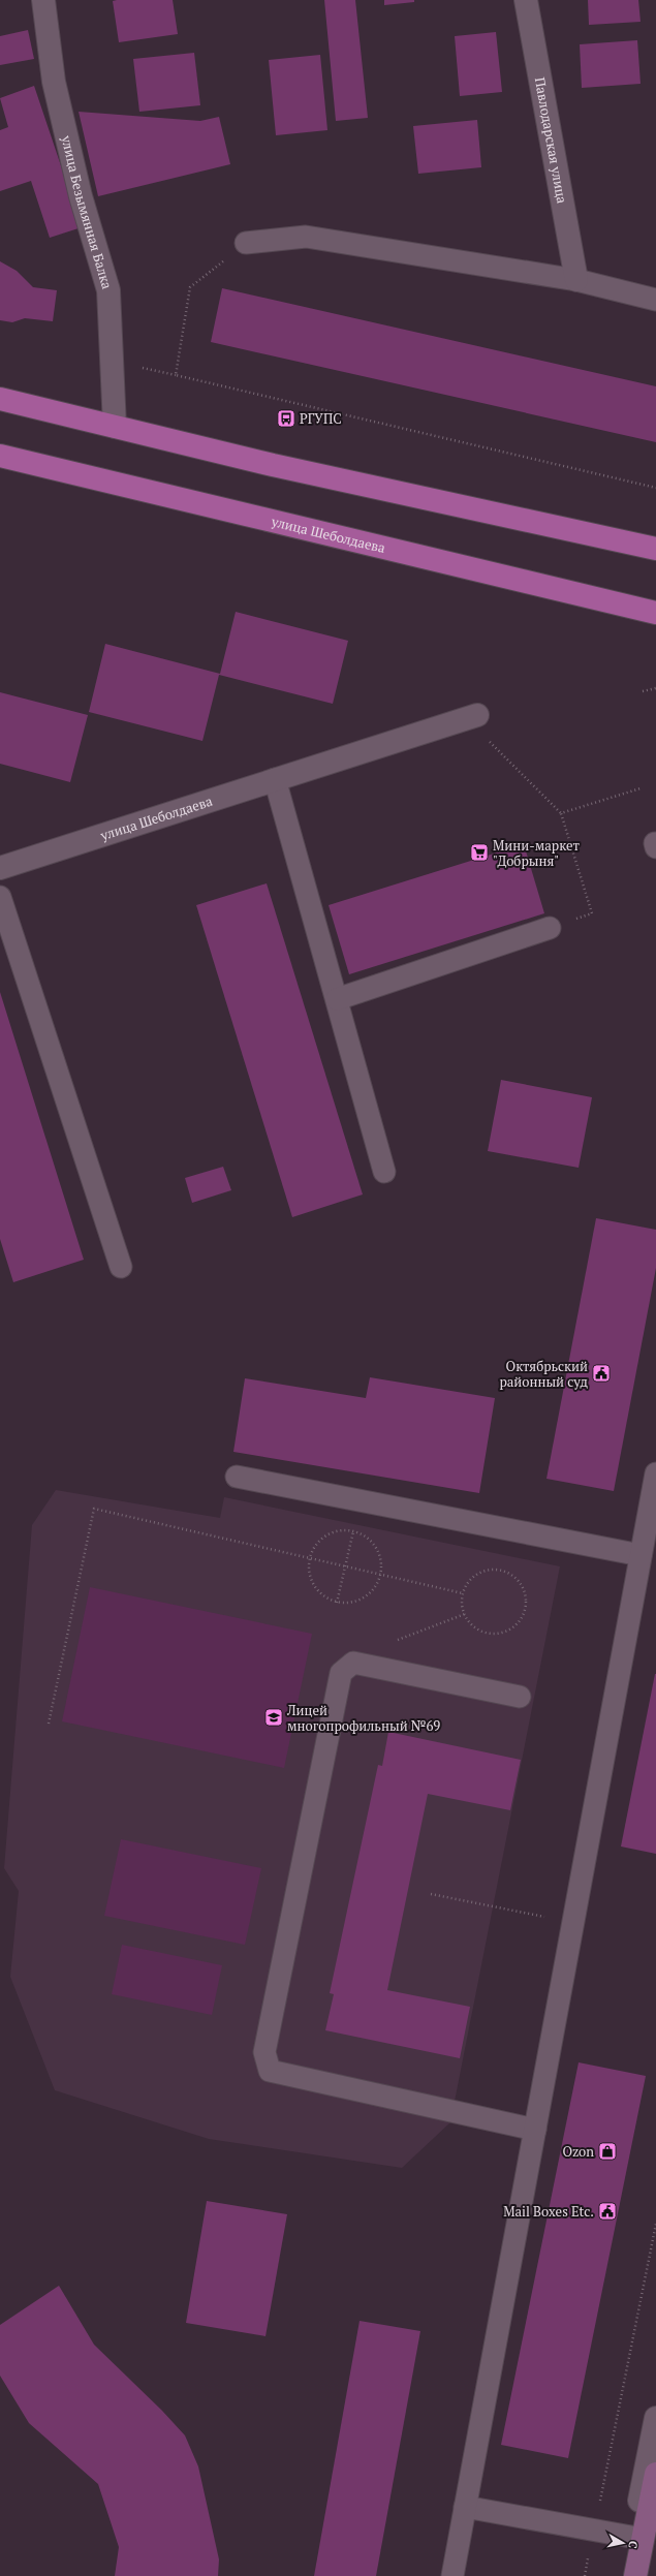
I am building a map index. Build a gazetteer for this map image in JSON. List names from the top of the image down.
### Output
{
  "streets": {
    "main road": ["улица Шеболдаева"],
    "street": ["Павлодарская улица", "улица Безымянная Балка"]
  },
  "places": {
    "bus stop": ["РГУПС"],
    "supermarket": ["Мини-маркет \"Добрыня\""],
    "public building": ["Октябрьский районный суд", "Mail Boxes Etc."],
    "school or university": ["Лицей многопрофильный №69"],
    "shop": ["Ozon"]
  },
  "north": "right"
}
